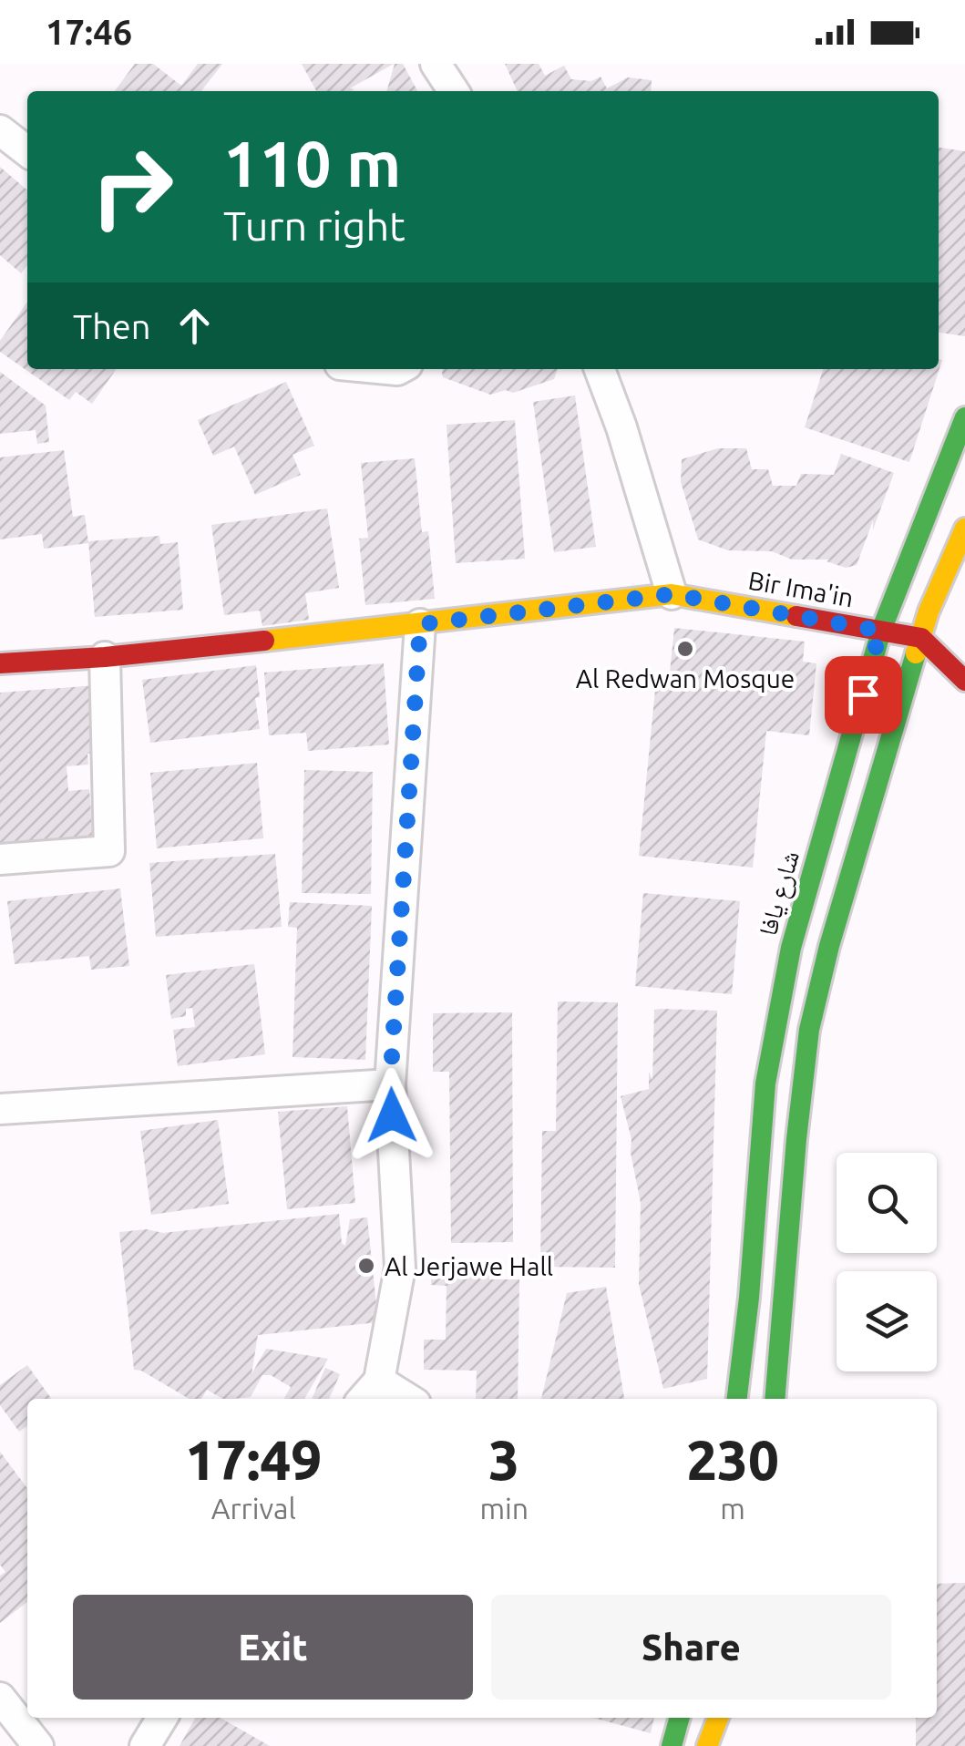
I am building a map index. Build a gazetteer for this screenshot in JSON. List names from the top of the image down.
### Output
{
  "streets": {
    "main road": ["Bir Ima'in", "شارع يافا"]
  },
  "crossings": [
    ["Bir Ima'in", "شارع يافا"]
  ],
  "places": ["Al Redwan Mosque", "Al Jerjawe Hall"],
  "page": {
    "status": "17:46",
    "turn": ["110 m", "Turn right"],
    "then": "Then",
    "eta": [
      "17:49",
      "Arrival",
      "3",
      "min",
      "230",
      "m"
    ],
    "buttons": ["Exit", "Share"]
  }
}
